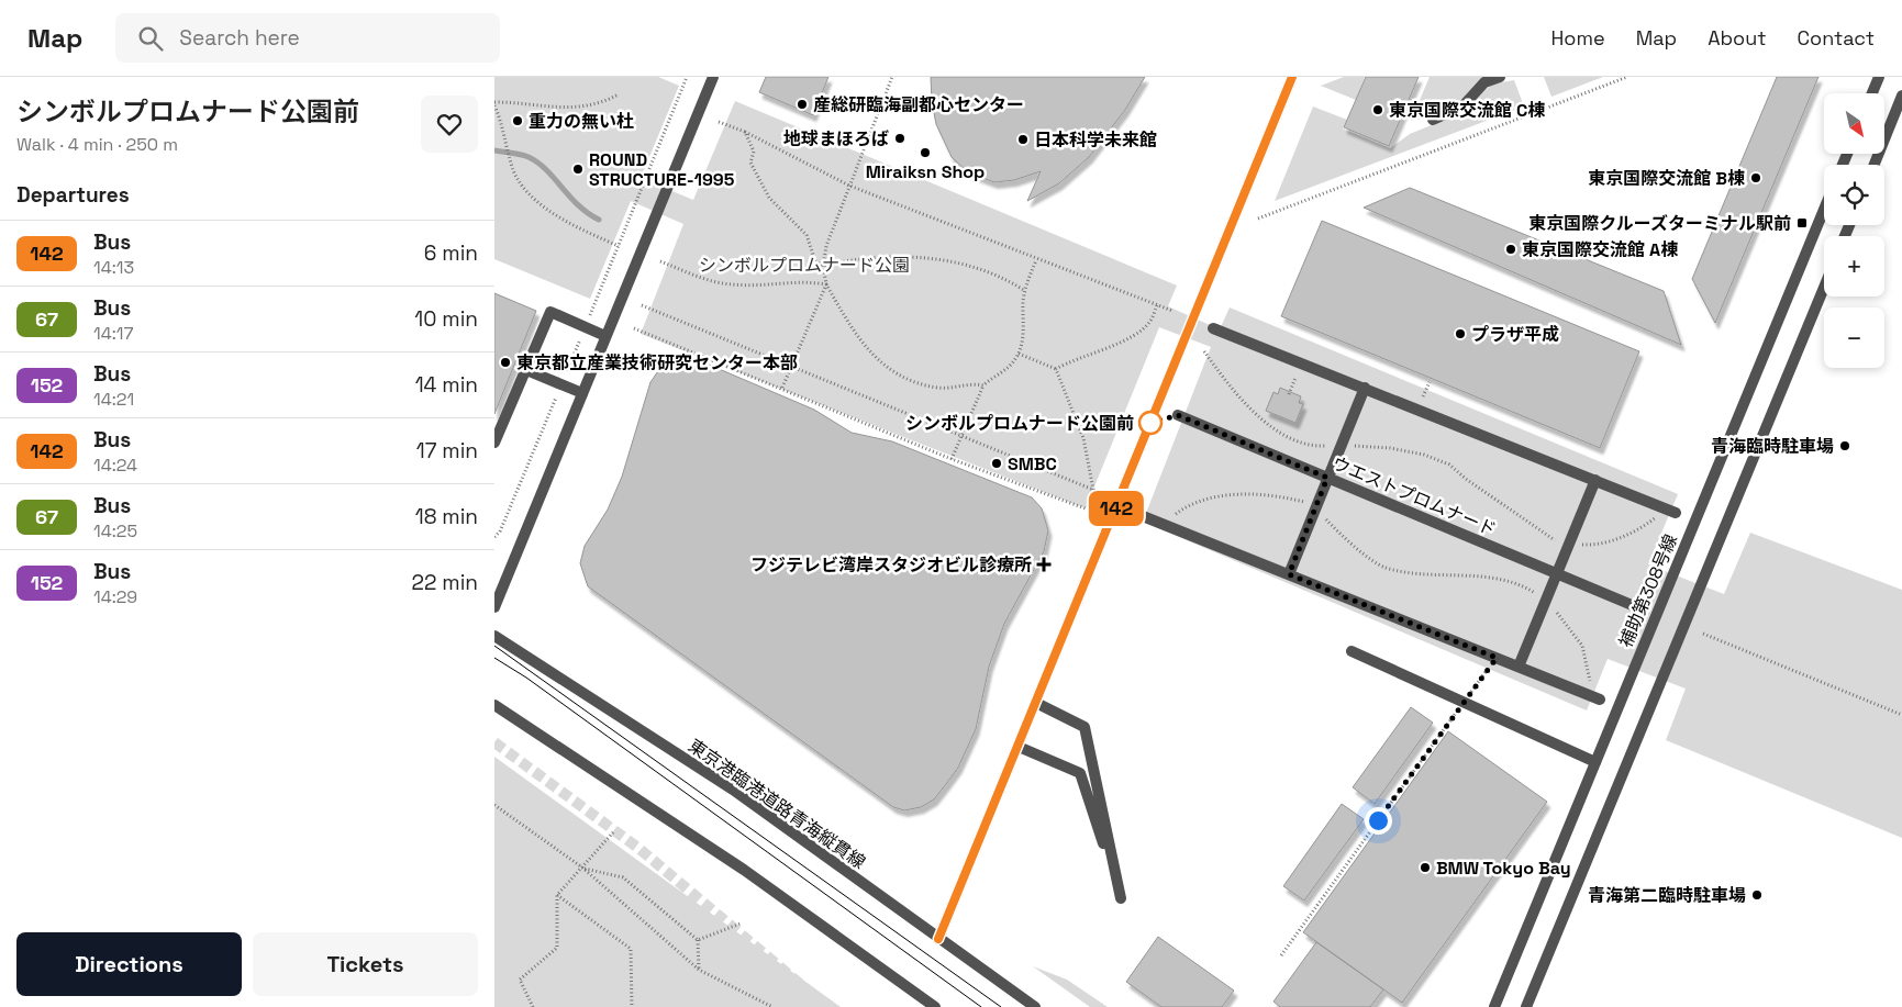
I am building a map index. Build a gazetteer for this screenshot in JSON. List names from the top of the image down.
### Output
{
  "streets": {
    "street": ["ウエストプロムナード", "補助第308号線", "東京港臨港道路青海縦貫線"]
  },
  "parks": ["シンボルプロムナード公園"],
  "places": {
    "other": [
      "産総研臨海副都心センター",
      "東京国際交流館 C棟",
      "重力の無い杜",
      "地球まほろば",
      "日本科学未来館",
      "Miraiksn Shop",
      "ROUND STRUCTURE-1995",
      "東京国際交流館 B棟",
      "東京国際交流館 A棟",
      "プラザ平成",
      "東京都立産業技術研究センター本部",
      "シンボルプロムナード公園前",
      "青海臨時駐車場",
      "SMBC",
      "BMW Tokyo Bay",
      "青海第二臨時駐車場"
    ],
    "transit": ["東京国際クルーズターミナル駅前"],
    "health": ["フジテレビ湾岸スタジオビル診療所"]
  },
  "lines": ["bus line 142"],
  "north": "bottom right",
  "page": {
    "header": "Map",
    "search": "Search here",
    "nav": [
      "Home",
      "Map",
      "About",
      "Contact"
    ],
    "heading": [
      ["シンボルプロムナード公園前", "Walk · 4 min · 250 m"],
      "Departures"
    ],
    "on_map": "142",
    "map_buttons": ["+", "−"],
    "list": [
      {
        "mark": "142",
        "name": "Bus",
        "note": "14:13",
        "value": "6 min"
      },
      {
        "mark": "67",
        "name": "Bus",
        "note": "14:17",
        "value": "10 min"
      },
      {
        "mark": "152",
        "name": "Bus",
        "note": "14:21",
        "value": "14 min"
      },
      {
        "mark": "142",
        "name": "Bus",
        "note": "14:24",
        "value": "17 min"
      },
      {
        "mark": "67",
        "name": "Bus",
        "note": "14:25",
        "value": "18 min"
      },
      {
        "mark": "152",
        "name": "Bus",
        "note": "14:29",
        "value": "22 min"
      }
    ],
    "buttons": ["Directions", "Tickets"]
  }
}
